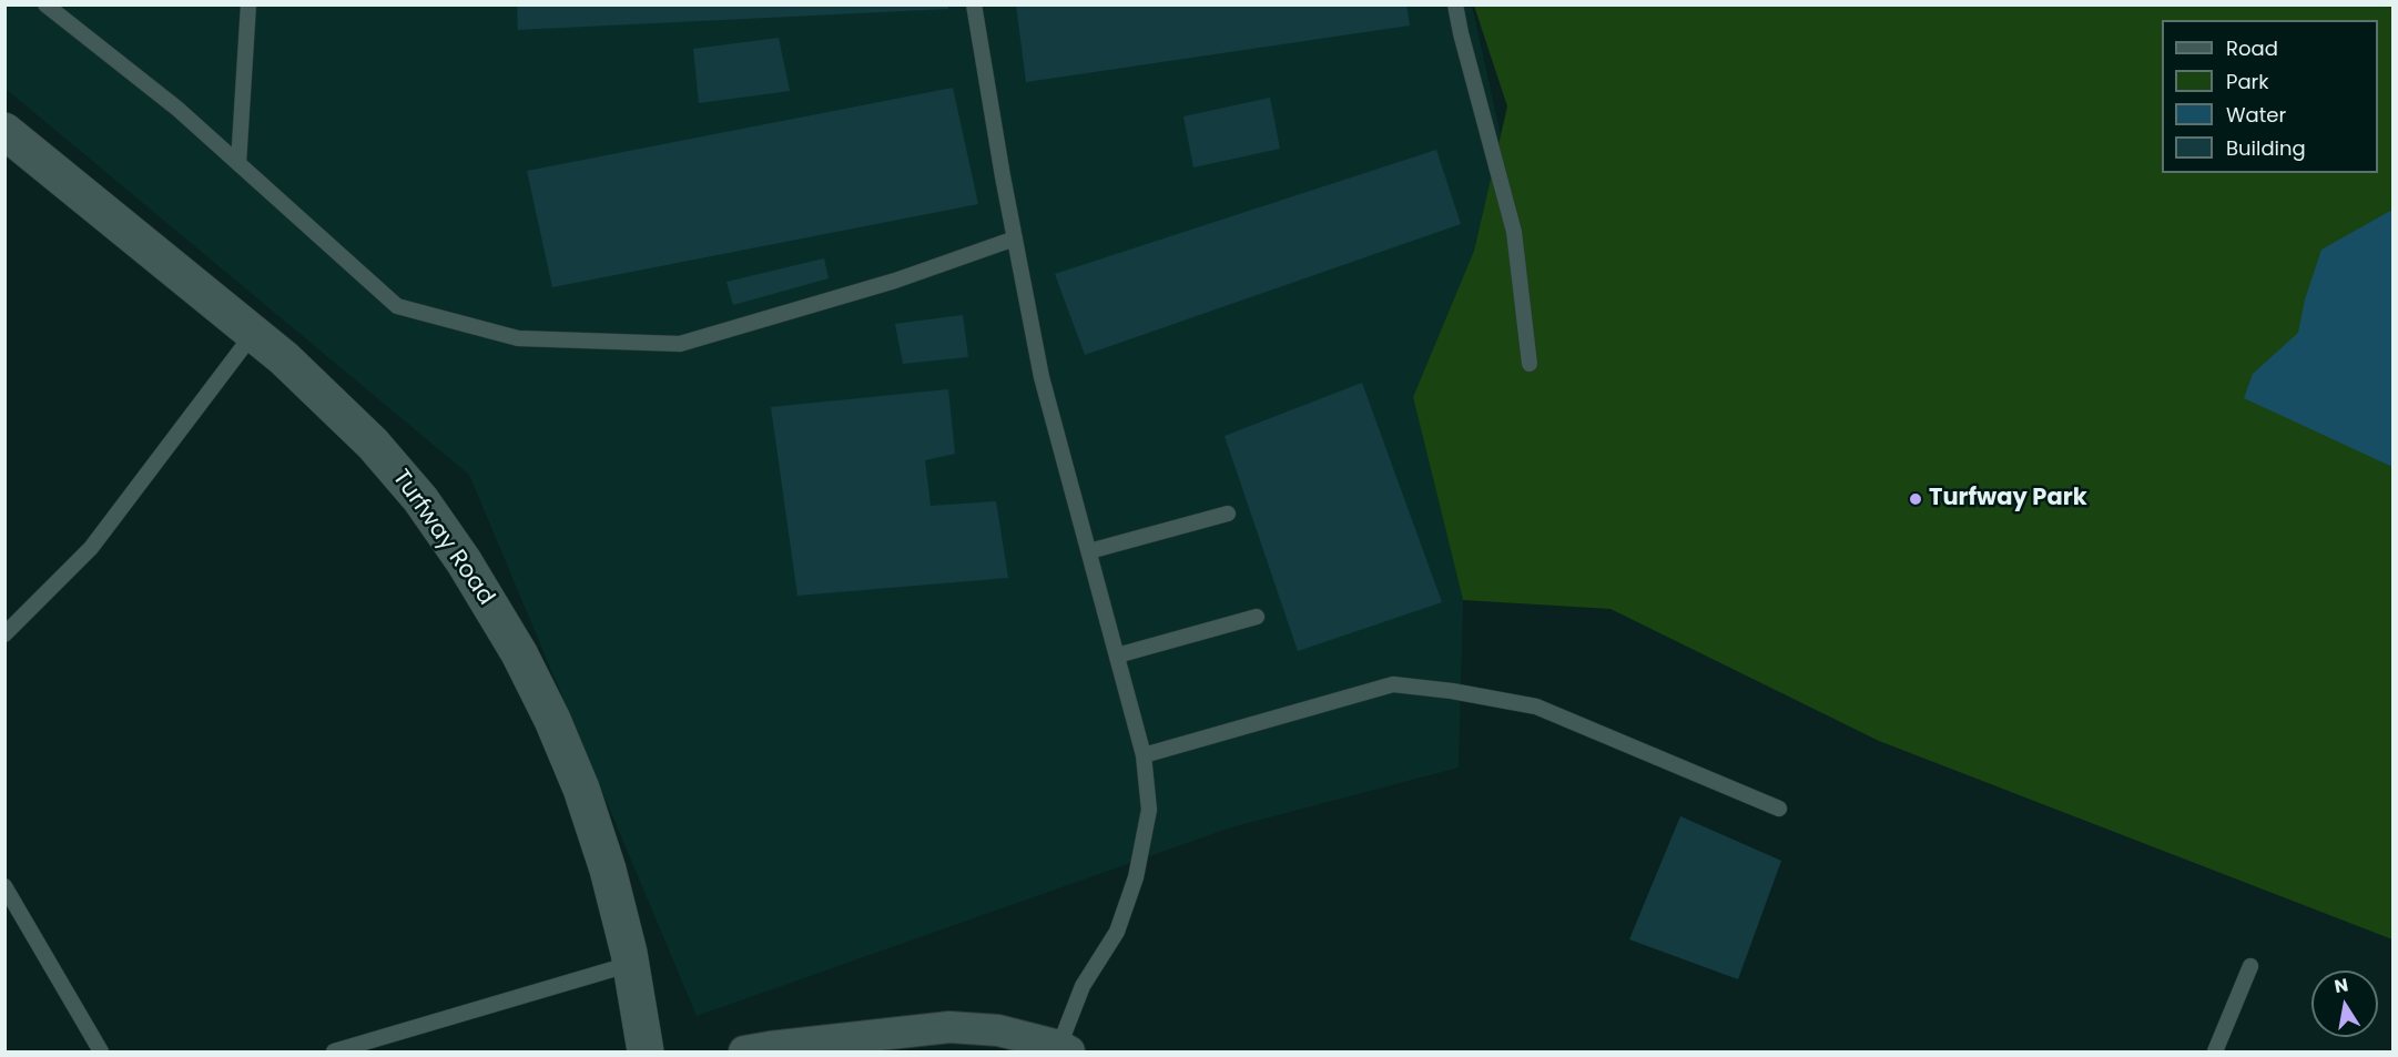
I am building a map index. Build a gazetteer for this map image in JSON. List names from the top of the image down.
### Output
{
  "streets": {
    "main road": ["Turfway Road"]
  },
  "places": ["Turfway Park"],
  "legend": [
    "Road",
    "Park",
    "Water",
    "Building"
  ],
  "north": "top"
}
